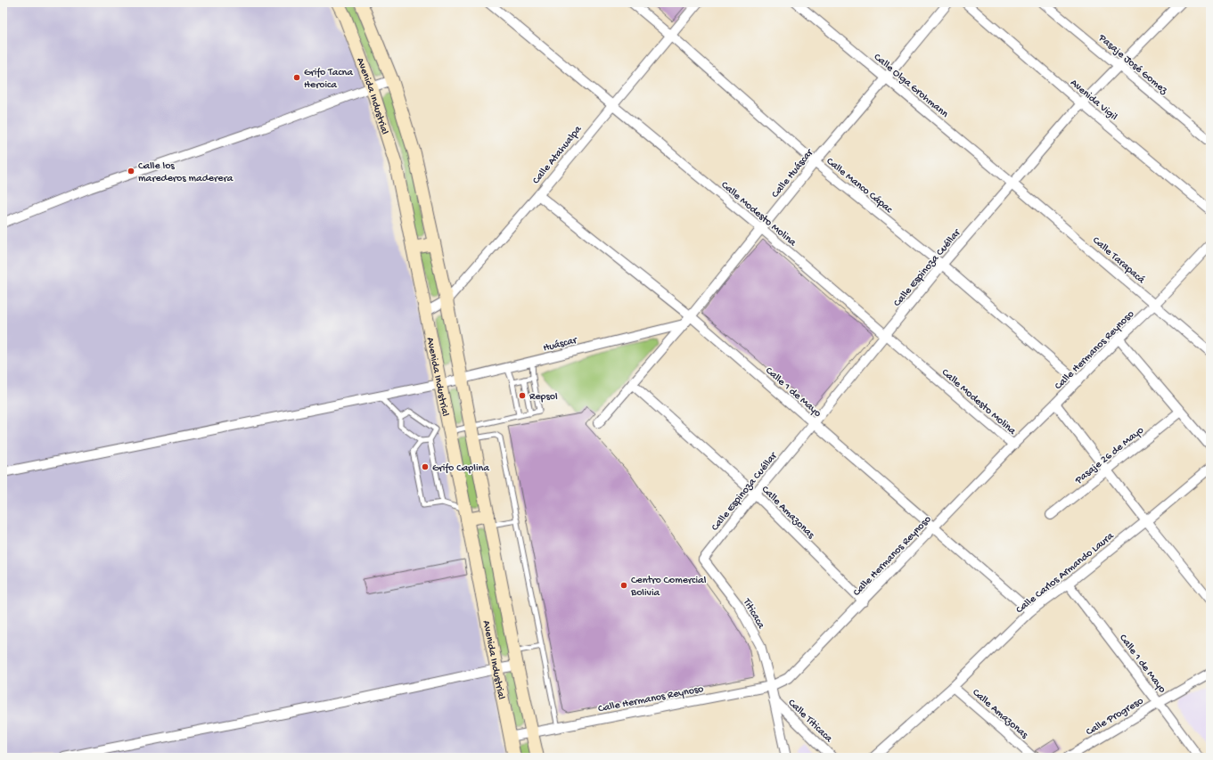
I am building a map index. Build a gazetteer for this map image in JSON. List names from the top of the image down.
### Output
{
  "streets": {
    "main road": ["Avenida Industrial"],
    "street": [
      "Pasaje José Gomez",
      "Calle Olga Grohmann",
      "Avenida Vigil",
      "Calle Atahualpa",
      "Calle Huáscar",
      "Calle Manco Cápac",
      "Calle Modesto Molina",
      "Calle Tarapacá",
      "Calle Espinoza Cuéllar",
      "Huáscar",
      "Calle Hermanos Reynoso",
      "Calle 1 de Mayo",
      "Pasaje 26 de Mayo",
      "Calle Amazonas",
      "Calle Carlos Armando Laura",
      "Titicaca",
      "Calle Progreso",
      "Calle Titicaca"
    ]
  },
  "crossings": [
    ["Pasaje José Gomez", "Calle Espinoza Cuéllar"],
    ["Calle Olga Grohmann", "Calle Huáscar"],
    ["Calle Olga Grohmann", "Calle Tarapacá"],
    ["Calle Olga Grohmann", "Calle Espinoza Cuéllar"],
    ["Avenida Industrial", "Calle Atahualpa"],
    ["Avenida Industrial", "Huáscar"],
    ["Avenida Industrial", "Calle Hermanos Reynoso"],
    ["Avenida Vigil", "Calle Espinoza Cuéllar"],
    ["Calle Atahualpa", "Calle Manco Cápac"],
    ["Calle Atahualpa", "Calle Modesto Molina"],
    ["Calle Atahualpa", "Calle 1 de Mayo"],
    ["Calle Huáscar", "Calle Manco Cápac"],
    ["Calle Huáscar", "Calle Modesto Molina"],
    ["Calle Huáscar", "Huáscar"],
    ["Calle Huáscar", "Calle 1 de Mayo"],
    ["Calle Huáscar", "Calle Amazonas"],
    ["Calle Manco Cápac", "Calle Espinoza Cuéllar"],
    ["Calle Manco Cápac", "Calle Hermanos Reynoso"],
    ["Calle Modesto Molina", "Calle Espinoza Cuéllar"],
    ["Calle Modesto Molina", "Calle Hermanos Reynoso"],
    ["Calle Tarapacá", "Calle Espinoza Cuéllar"],
    ["Calle Tarapacá", "Calle Hermanos Reynoso"],
    ["Calle Espinoza Cuéllar", "Calle 1 de Mayo"],
    ["Calle Espinoza Cuéllar", "Calle Amazonas"],
    ["Calle Espinoza Cuéllar", "Titicaca"],
    ["Calle Hermanos Reynoso", "Calle 1 de Mayo"],
    ["Calle Hermanos Reynoso", "Calle Amazonas"],
    ["Calle Hermanos Reynoso", "Titicaca"],
    ["Calle 1 de Mayo", "Calle Carlos Armando Laura"],
    ["Calle 1 de Mayo", "Calle Progreso"],
    ["Calle Amazonas", "Calle Carlos Armando Laura"],
    ["Titicaca", "Calle Titicaca"]
  ],
  "places": [
    "Grifo Tacna Heroica",
    "Calle los marederos maderera",
    "Repsol",
    "Grifo Caplina",
    "Centro Comercial Bolivia"
  ]
}
